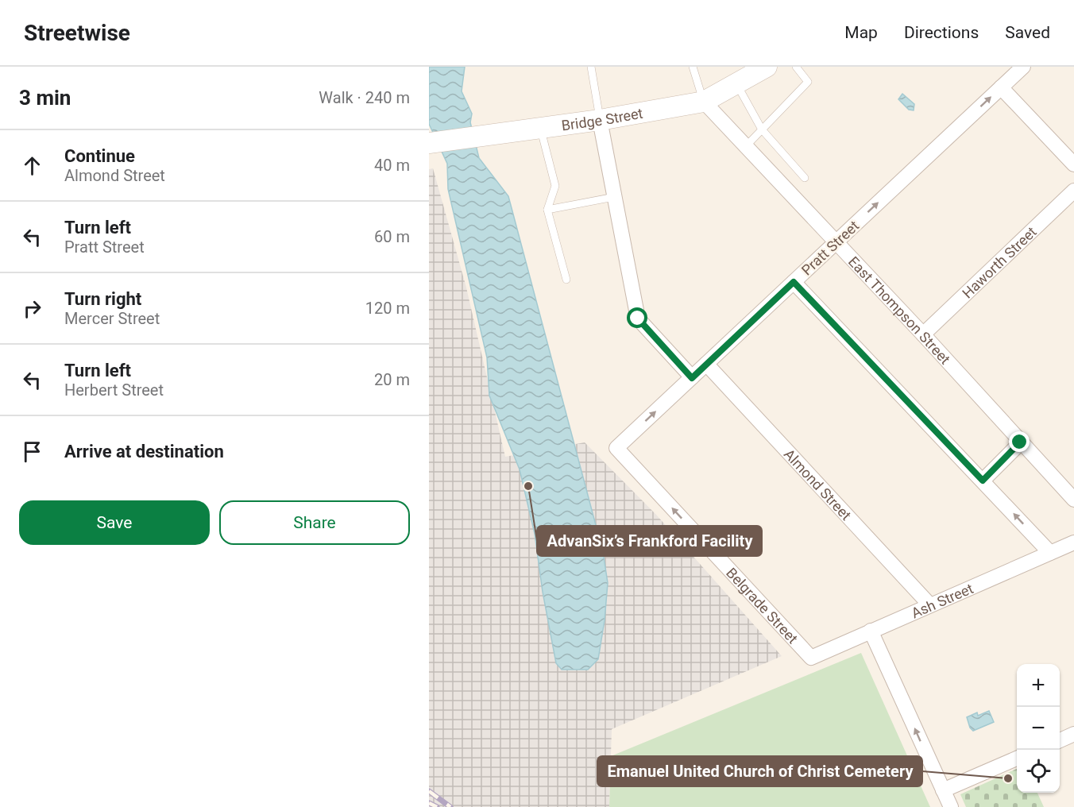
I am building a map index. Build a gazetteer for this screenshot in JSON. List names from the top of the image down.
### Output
{
  "streets": {
    "main road": ["Bridge Street"],
    "street": [
      "Pratt Street",
      "Haworth Street",
      "East Thompson Street",
      "Almond Street",
      "Ash Street",
      "Belgrade Street"
    ]
  },
  "crossings": [
    ["Bridge Street", "East Thompson Street"],
    ["Pratt Street", "East Thompson Street"],
    ["Pratt Street", "Almond Street"],
    ["Pratt Street", "Belgrade Street"],
    ["Haworth Street", "East Thompson Street"],
    ["Almond Street", "Ash Street"],
    ["Ash Street", "Belgrade Street"]
  ],
  "one_way": ["Pratt Street", "Belgrade Street"],
  "places": ["AdvanSix’s Frankford Facility", "Emanuel United Church of Christ Cemetery"],
  "page": {
    "header": "Streetwise",
    "nav": ["Map", "Directions", "Saved"],
    "heading": ["3 min", "Walk · 240 m"],
    "list": [
      ["Continue", "Almond Street", "40 m"],
      ["Turn left", "Pratt Street", "60 m"],
      ["Turn right", "Mercer Street", "120 m"],
      ["Turn left", "Herbert Street", "20 m"],
      "Arrive at destination"
    ],
    "buttons": ["Save", "Share"],
    "map_buttons": ["+", "−"]
  }
}
